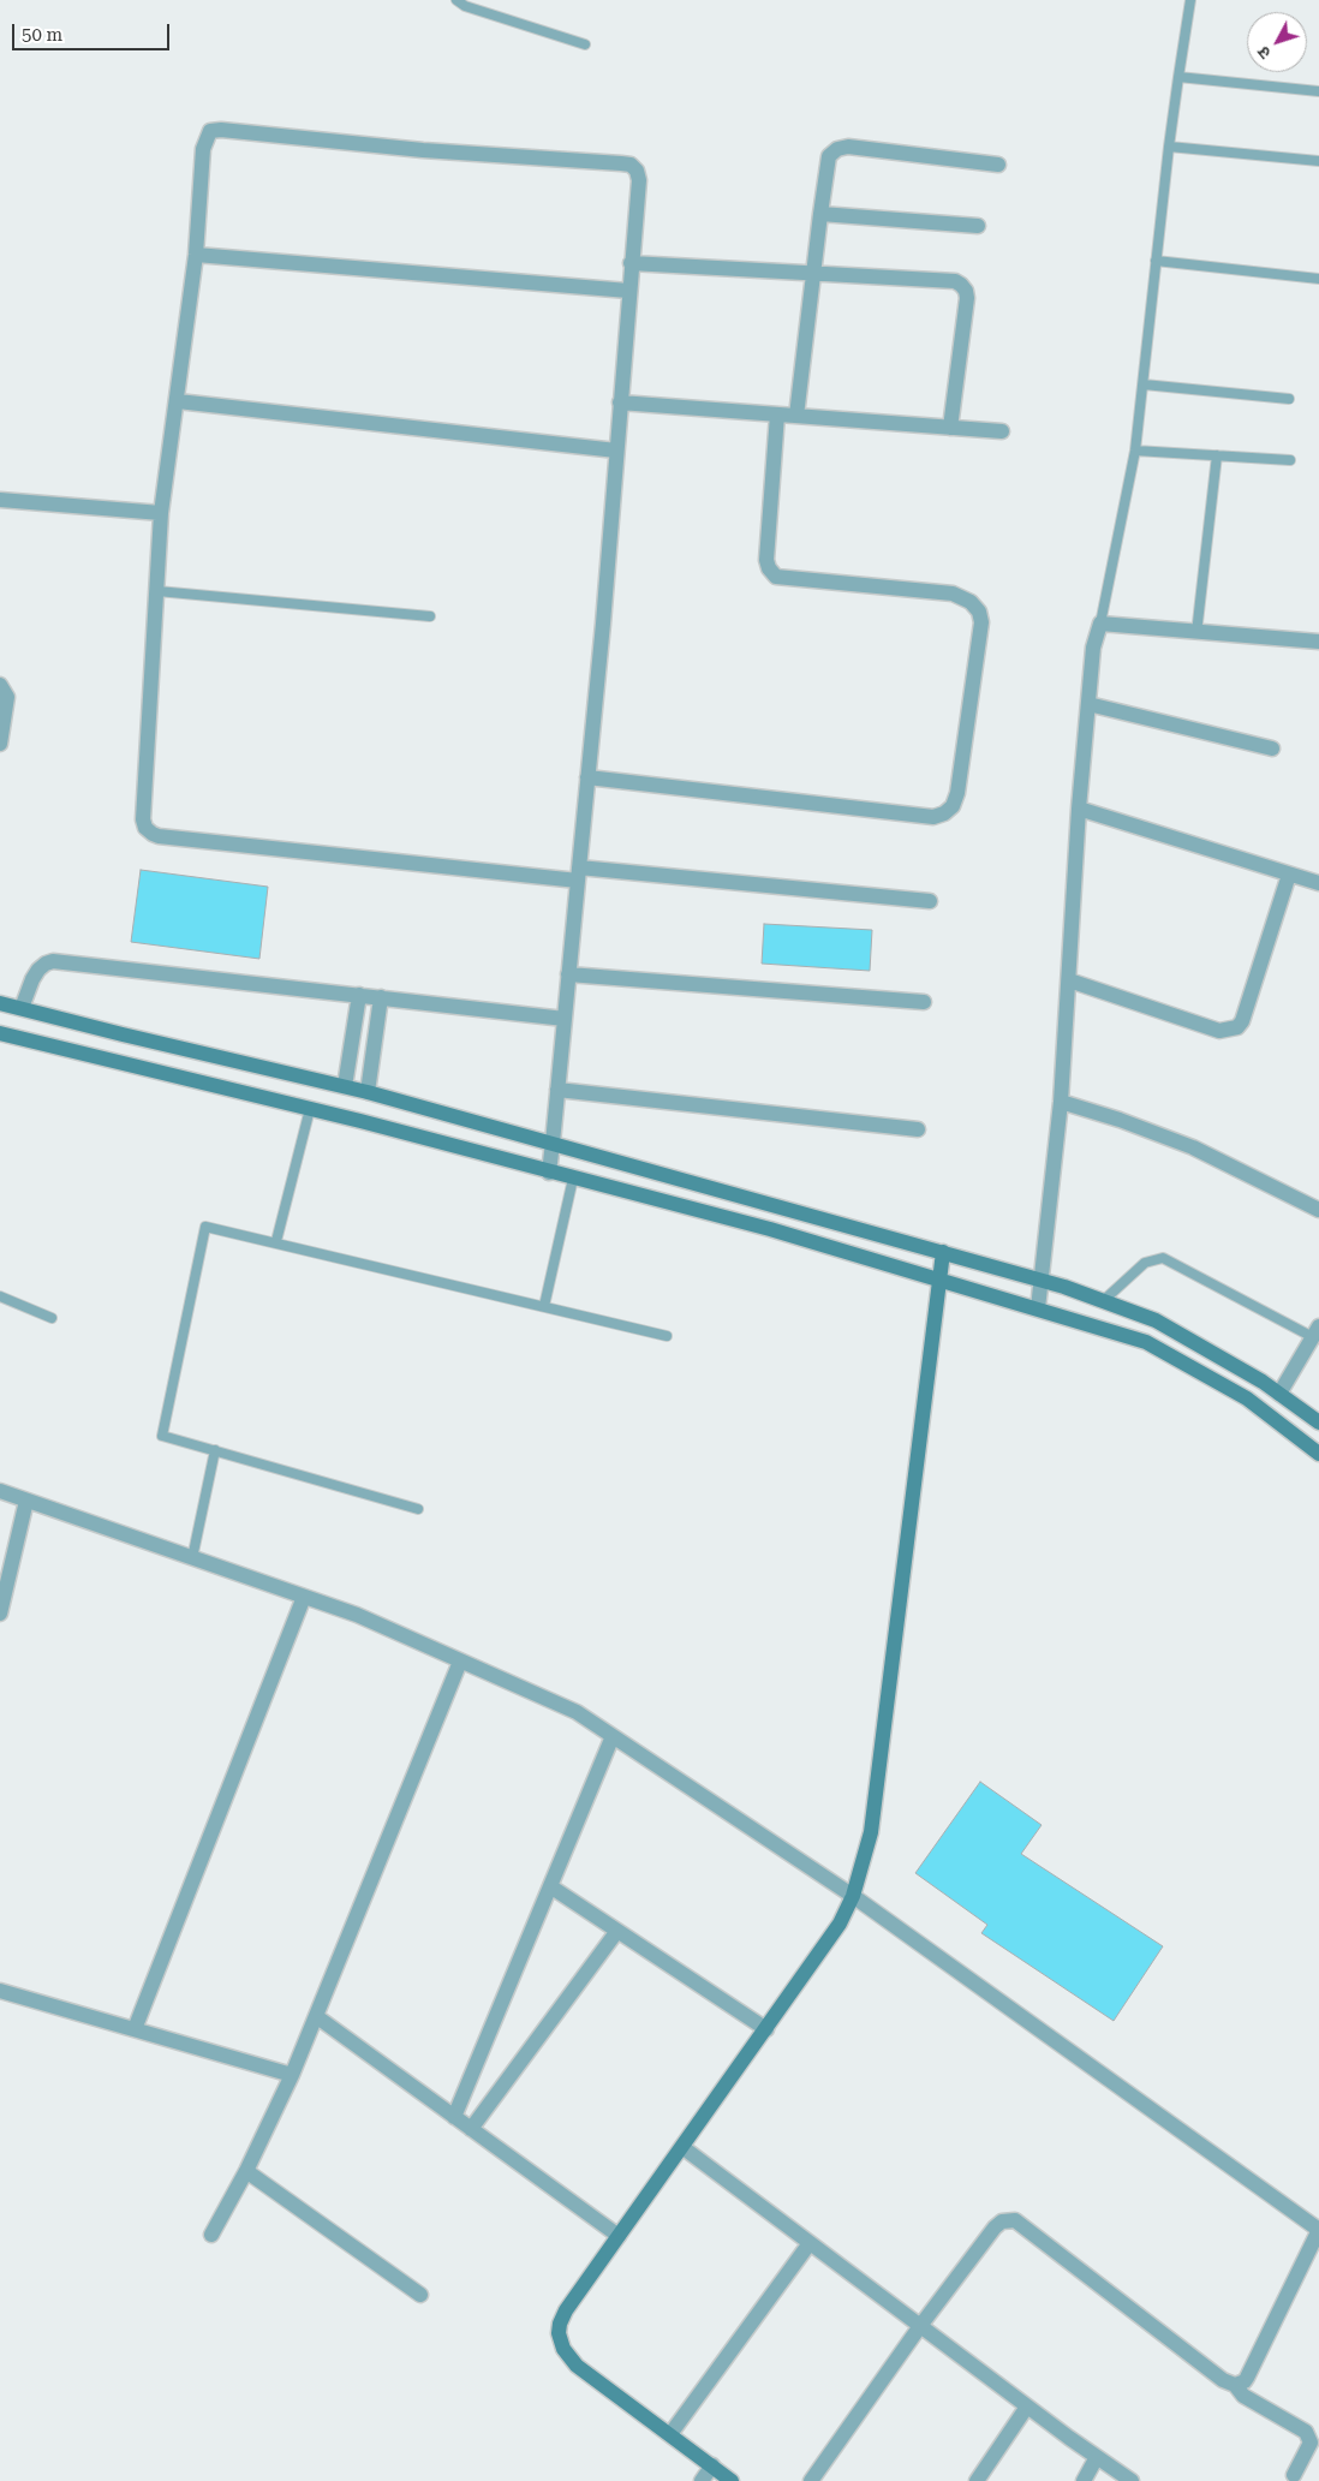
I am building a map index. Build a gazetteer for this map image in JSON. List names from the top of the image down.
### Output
{
  "scale_bar": "50 m",
  "north": "bottom left"
}
